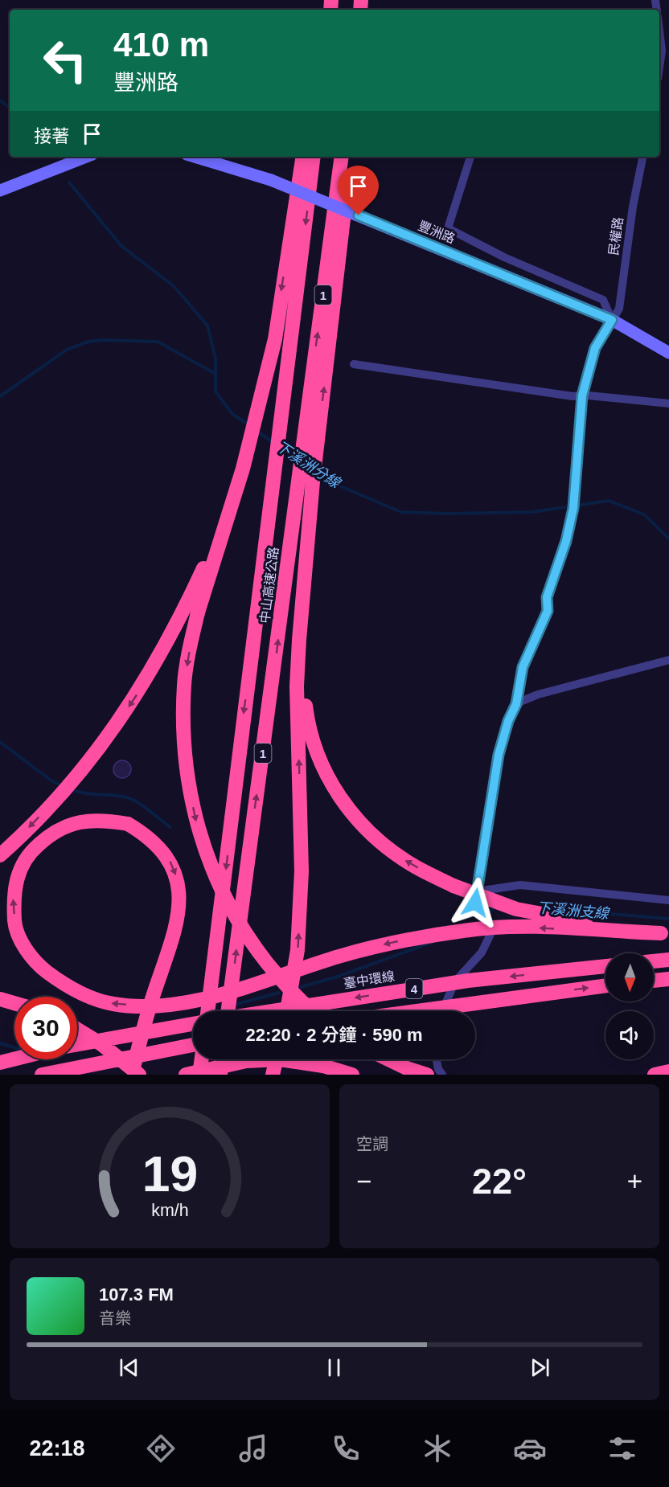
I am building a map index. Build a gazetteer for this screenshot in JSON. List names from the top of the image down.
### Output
{
  "streets": {
    "highway": [
      "1",
      "中山高速公路",
      "臺中環線",
      "4"
    ],
    "street": ["豐洲路", "民權路"]
  },
  "crossings": [
    ["豐洲路", "民權路"]
  ],
  "water": ["下溪洲分線", "下溪洲支線"],
  "north": "bottom",
  "page": {
    "turn": ["410 m", "豐洲路"],
    "then": "接著",
    "limit": "30",
    "trip": "22:20 · 2 分鐘 · 590 m",
    "tile": "空調",
    "heat": ["−", "22°", "+"],
    "song": ["107.3 FM", "音樂"],
    "tabs": "22:18",
    "gauge": ["19", "km/h"]
  }
}
